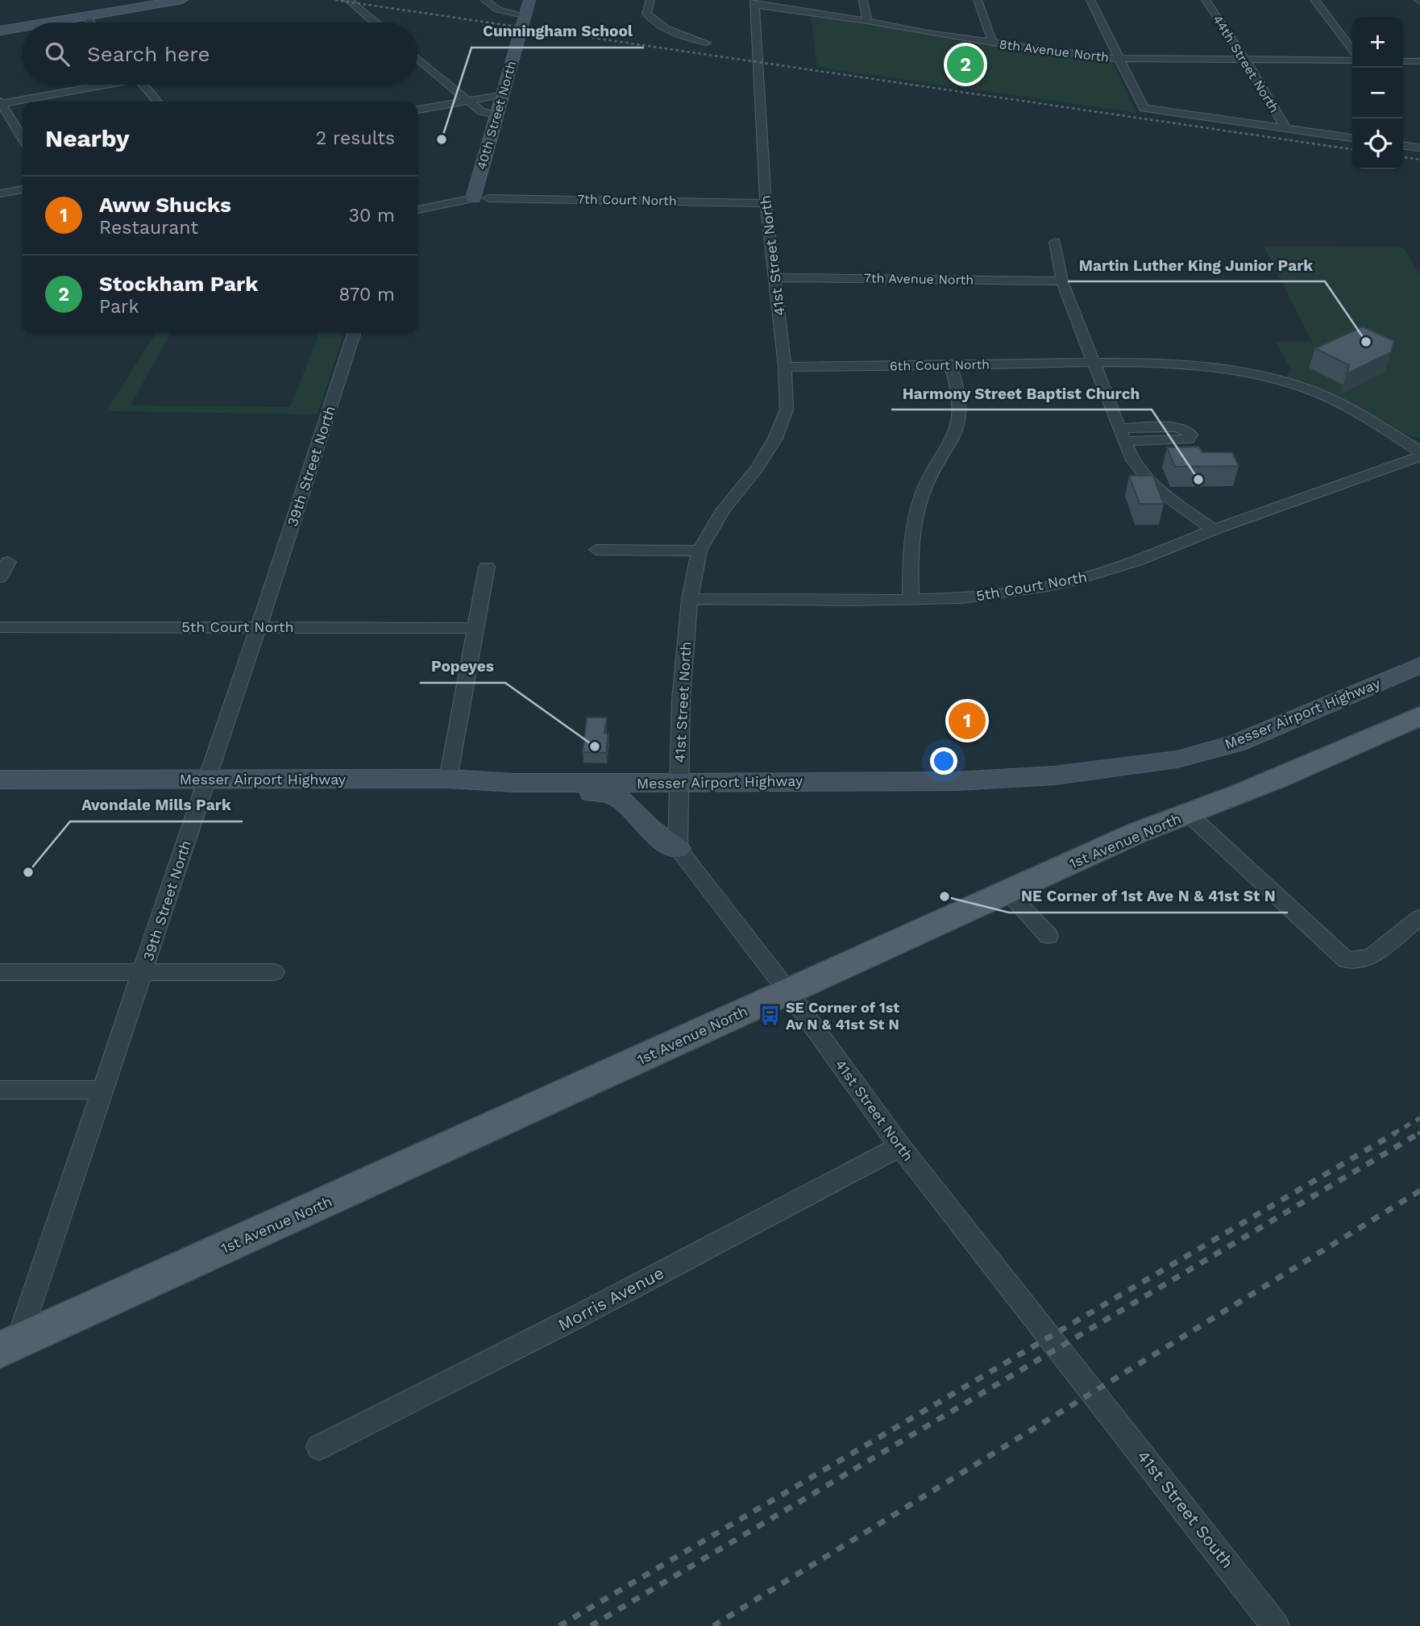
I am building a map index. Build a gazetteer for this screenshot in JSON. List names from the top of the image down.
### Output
{
  "streets": {
    "main road": ["40th Street North", "Messer Airport Highway", "1st Avenue North"],
    "street": [
      "8th Avenue North",
      "44th Street North",
      "7th Court North",
      "41st Street North",
      "7th Avenue North",
      "6th Court North",
      "39th Street North",
      "5th Court North",
      "Morris Avenue",
      "41st Street South"
    ]
  },
  "crossings": [
    ["8th Avenue North", "44th Street North"],
    ["8th Avenue North", "41st Street North"],
    ["7th Court North", "41st Street North"],
    ["41st Street North", "7th Avenue North"],
    ["41st Street North", "6th Court North"],
    ["41st Street North", "5th Court North"],
    ["41st Street North", "Messer Airport Highway"],
    ["41st Street North", "1st Avenue North"],
    ["41st Street North", "Morris Avenue"],
    ["41st Street North", "41st Street South"],
    ["39th Street North", "5th Court North"],
    ["39th Street North", "Messer Airport Highway"],
    ["39th Street North", "1st Avenue North"]
  ],
  "places": {
    "other": [
      "Cunningham School",
      "Martin Luther King Junior Park",
      "Harmony Street Baptist Church",
      "Popeyes",
      "Avondale Mills Park",
      "NE Corner of 1st Ave N & 41st St N"
    ],
    "bus stop": ["SE Corner of 1st Av N & 41st St N"]
  },
  "page": {
    "map_buttons": ["+", "−"],
    "search": "Search here",
    "pins": ["2", "1"],
    "heading": ["Nearby", "2 results"],
    "list": [
      {
        "mark": "1",
        "name": "Aww Shucks",
        "note": "Restaurant",
        "value": "30 m"
      },
      {
        "mark": "2",
        "name": "Stockham Park",
        "note": "Park",
        "value": "870 m"
      }
    ]
  }
}
